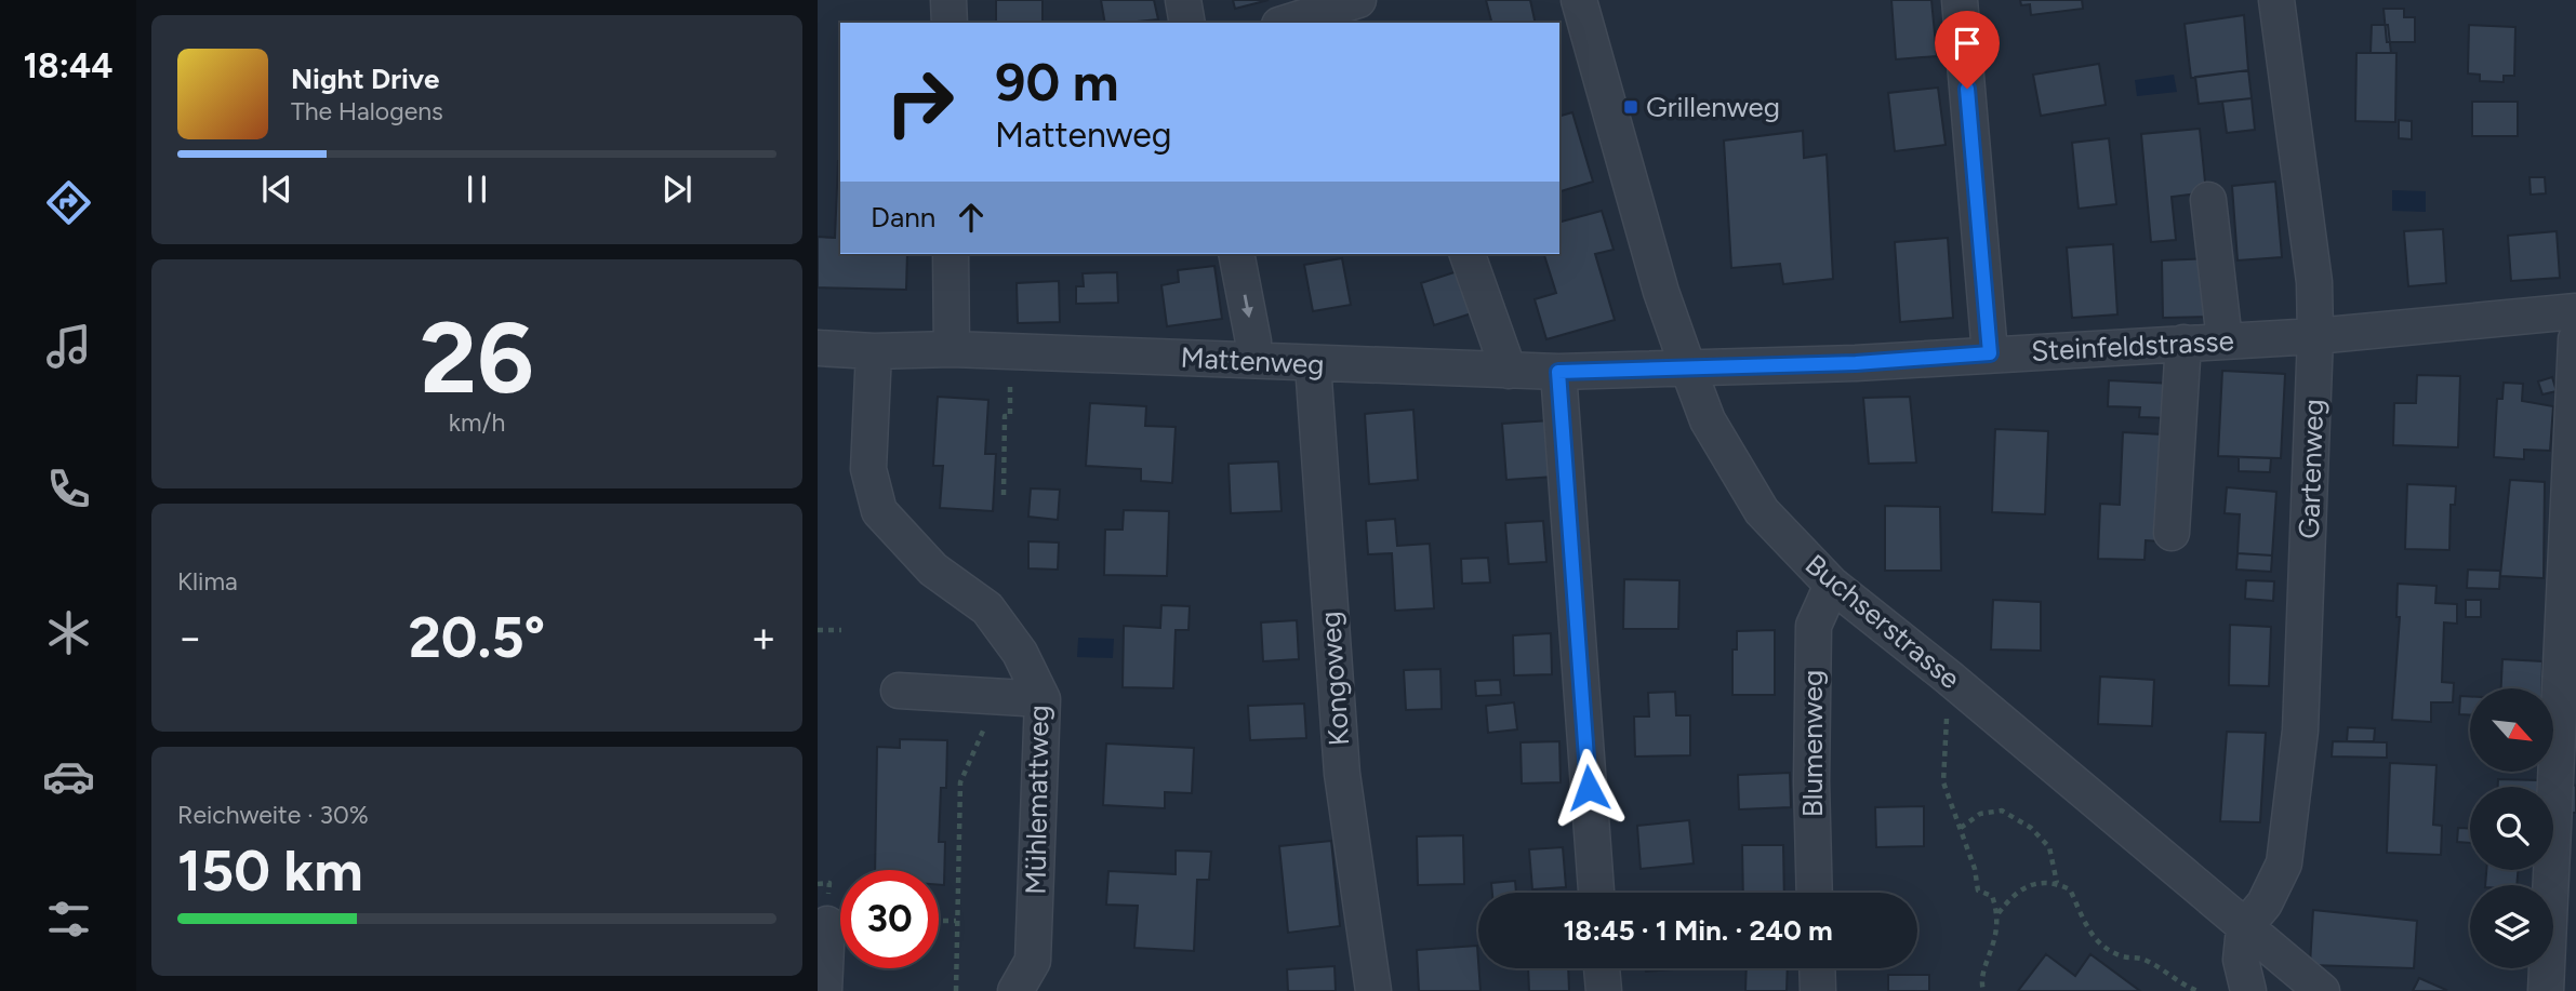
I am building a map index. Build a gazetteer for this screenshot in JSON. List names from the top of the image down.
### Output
{
  "streets": {
    "street": [
      "Steinfeldstrasse",
      "Mattenweg",
      "Gartenweg",
      "Buchserstrasse",
      "Kongoweg",
      "Blumenweg",
      "Mühlemattweg"
    ]
  },
  "crossings": [
    ["Steinfeldstrasse", "Mattenweg"],
    ["Steinfeldstrasse", "Gartenweg"],
    ["Steinfeldstrasse", "Buchserstrasse"],
    ["Mattenweg", "Buchserstrasse"],
    ["Mattenweg", "Kongoweg"],
    ["Mattenweg", "Mühlemattweg"],
    ["Gartenweg", "Buchserstrasse"],
    ["Buchserstrasse", "Blumenweg"]
  ],
  "places": {
    "transit": ["Grillenweg"]
  },
  "north": "bottom right",
  "page": {
    "tabs": "18:44",
    "turn": ["90 m", "Mattenweg"],
    "song": ["Night Drive", "The Halogens"],
    "then": "Dann",
    "tile": [
      ["26", "km/h"],
      "Klima",
      ["Reichweite · 30%", "150 km"]
    ],
    "heat": ["−", "20.5°", "+"],
    "limit": "30",
    "trip": "18:45 · 1 Min. · 240 m"
  }
}
